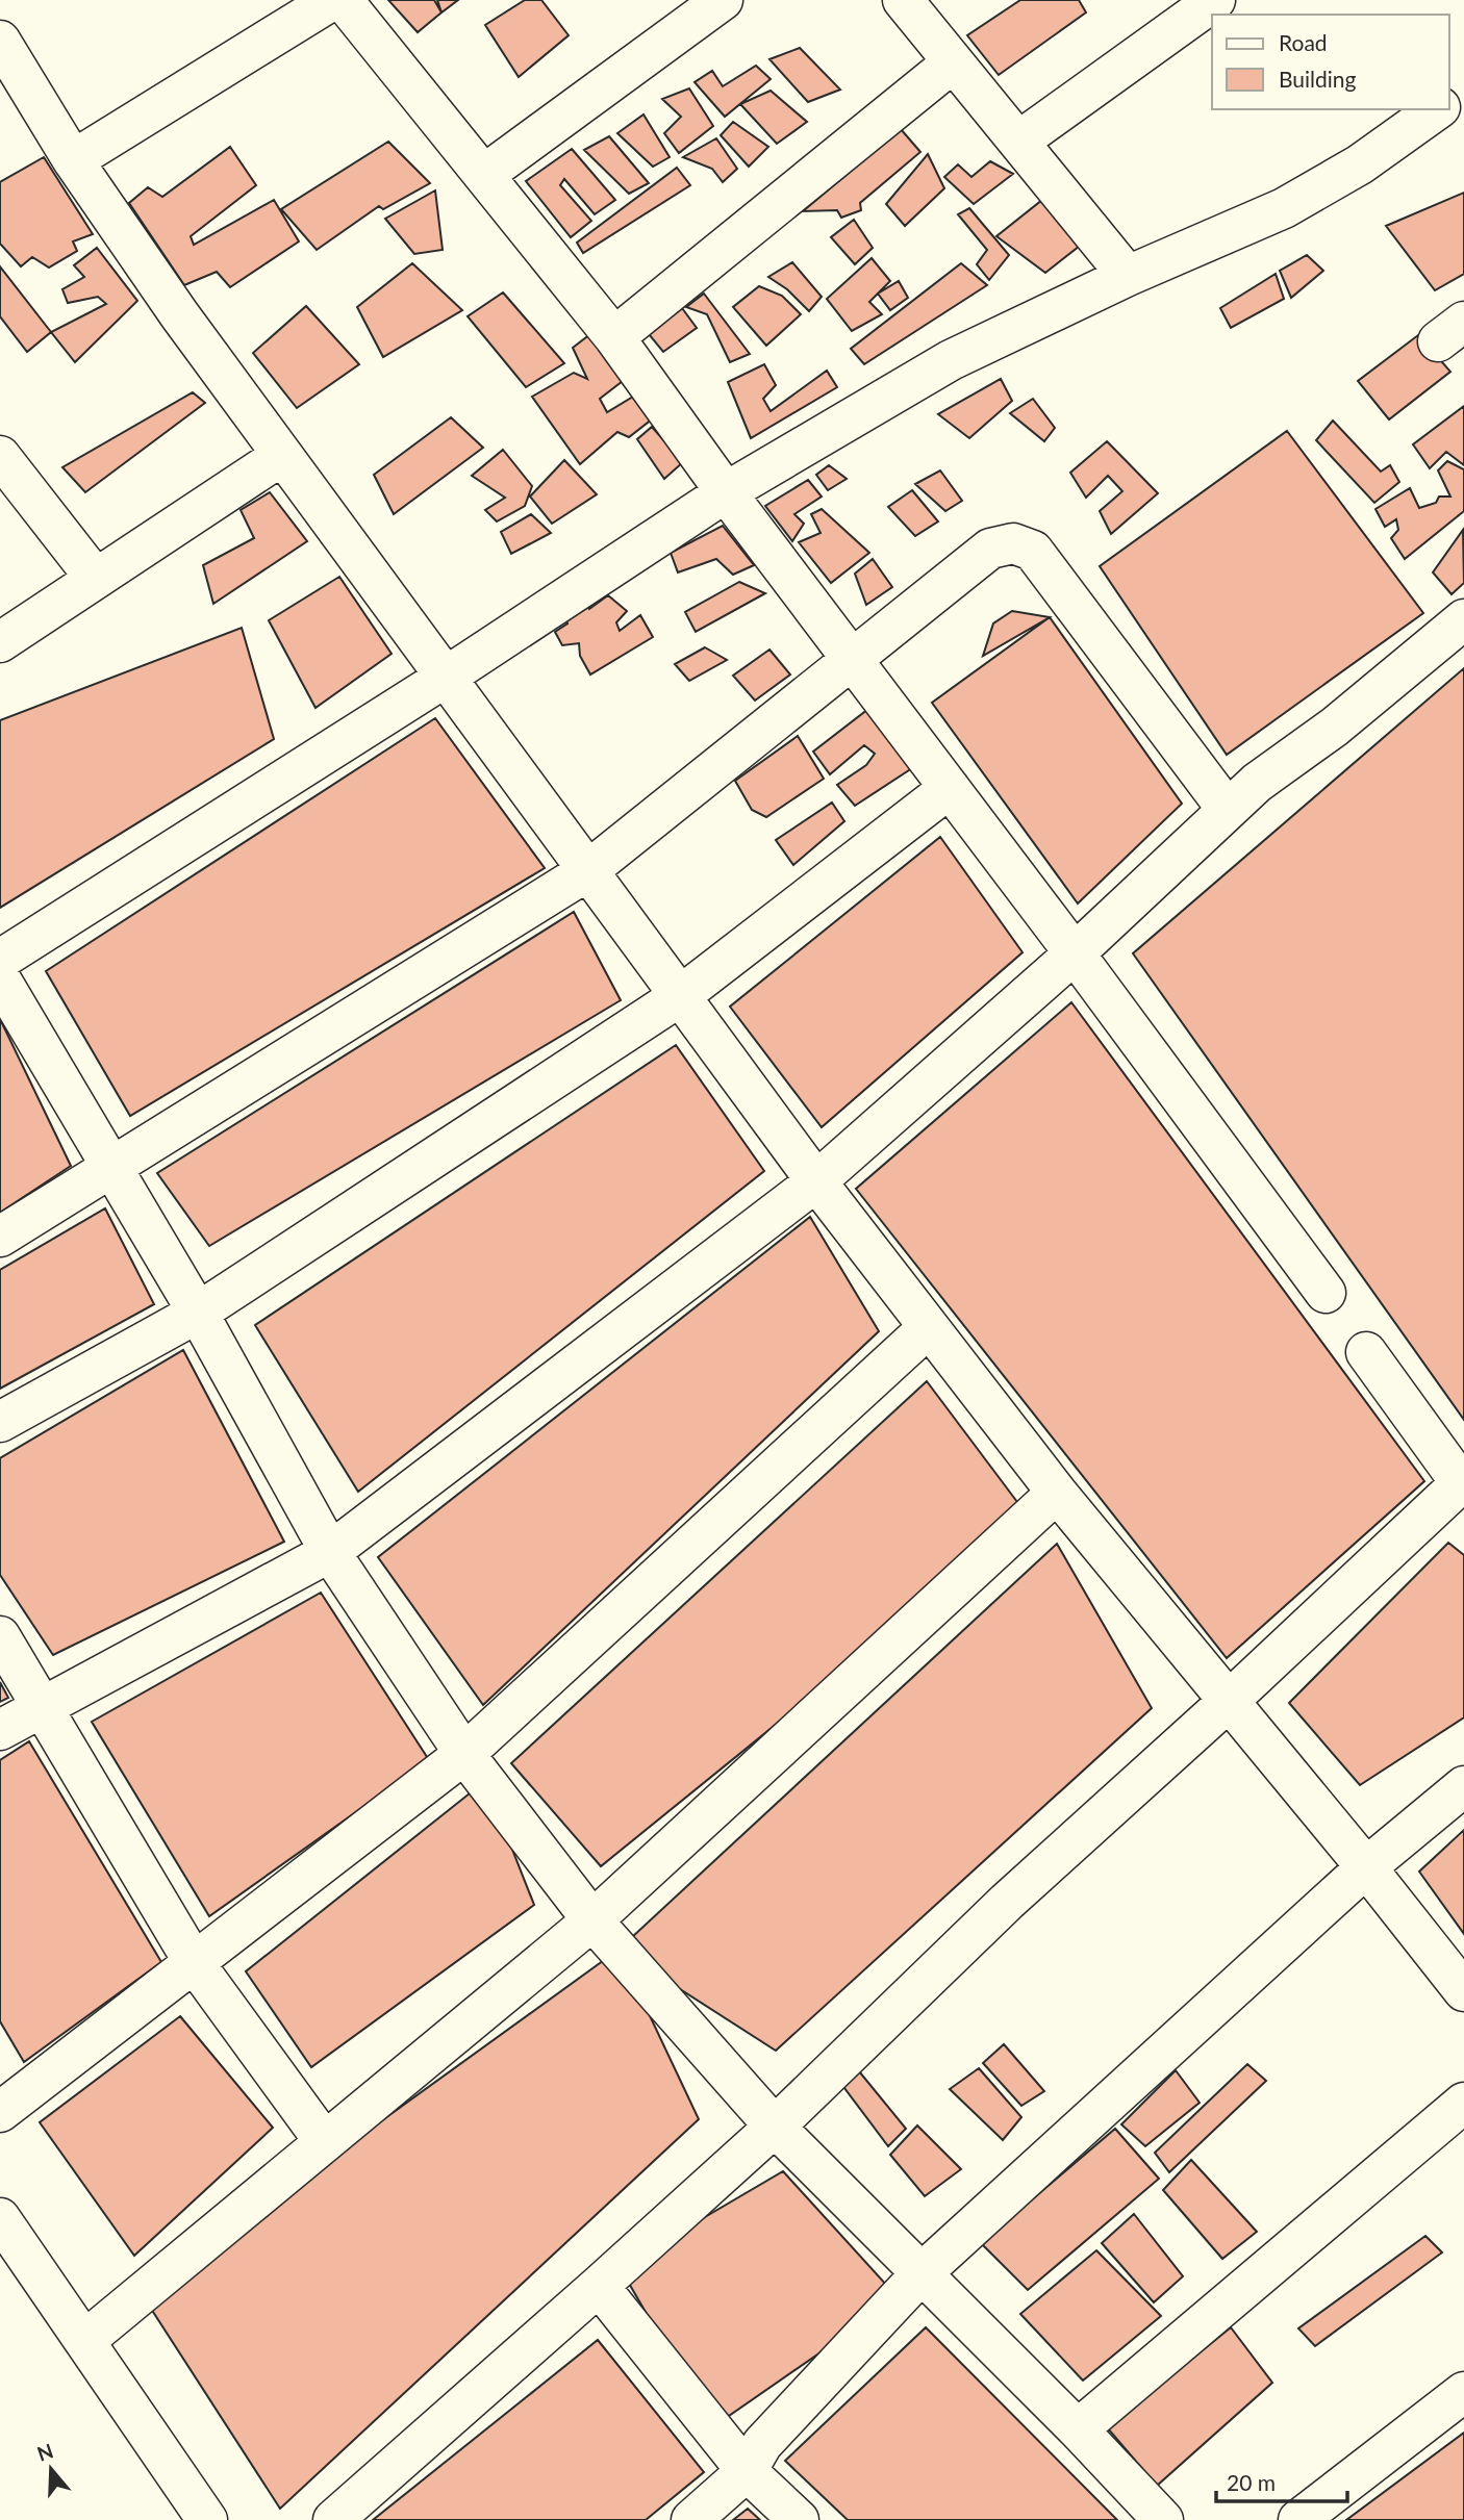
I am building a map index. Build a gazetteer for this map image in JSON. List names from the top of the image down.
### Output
{
  "legend": ["Road", "Building"],
  "scale_bar": "20 m",
  "north": "top"
}
